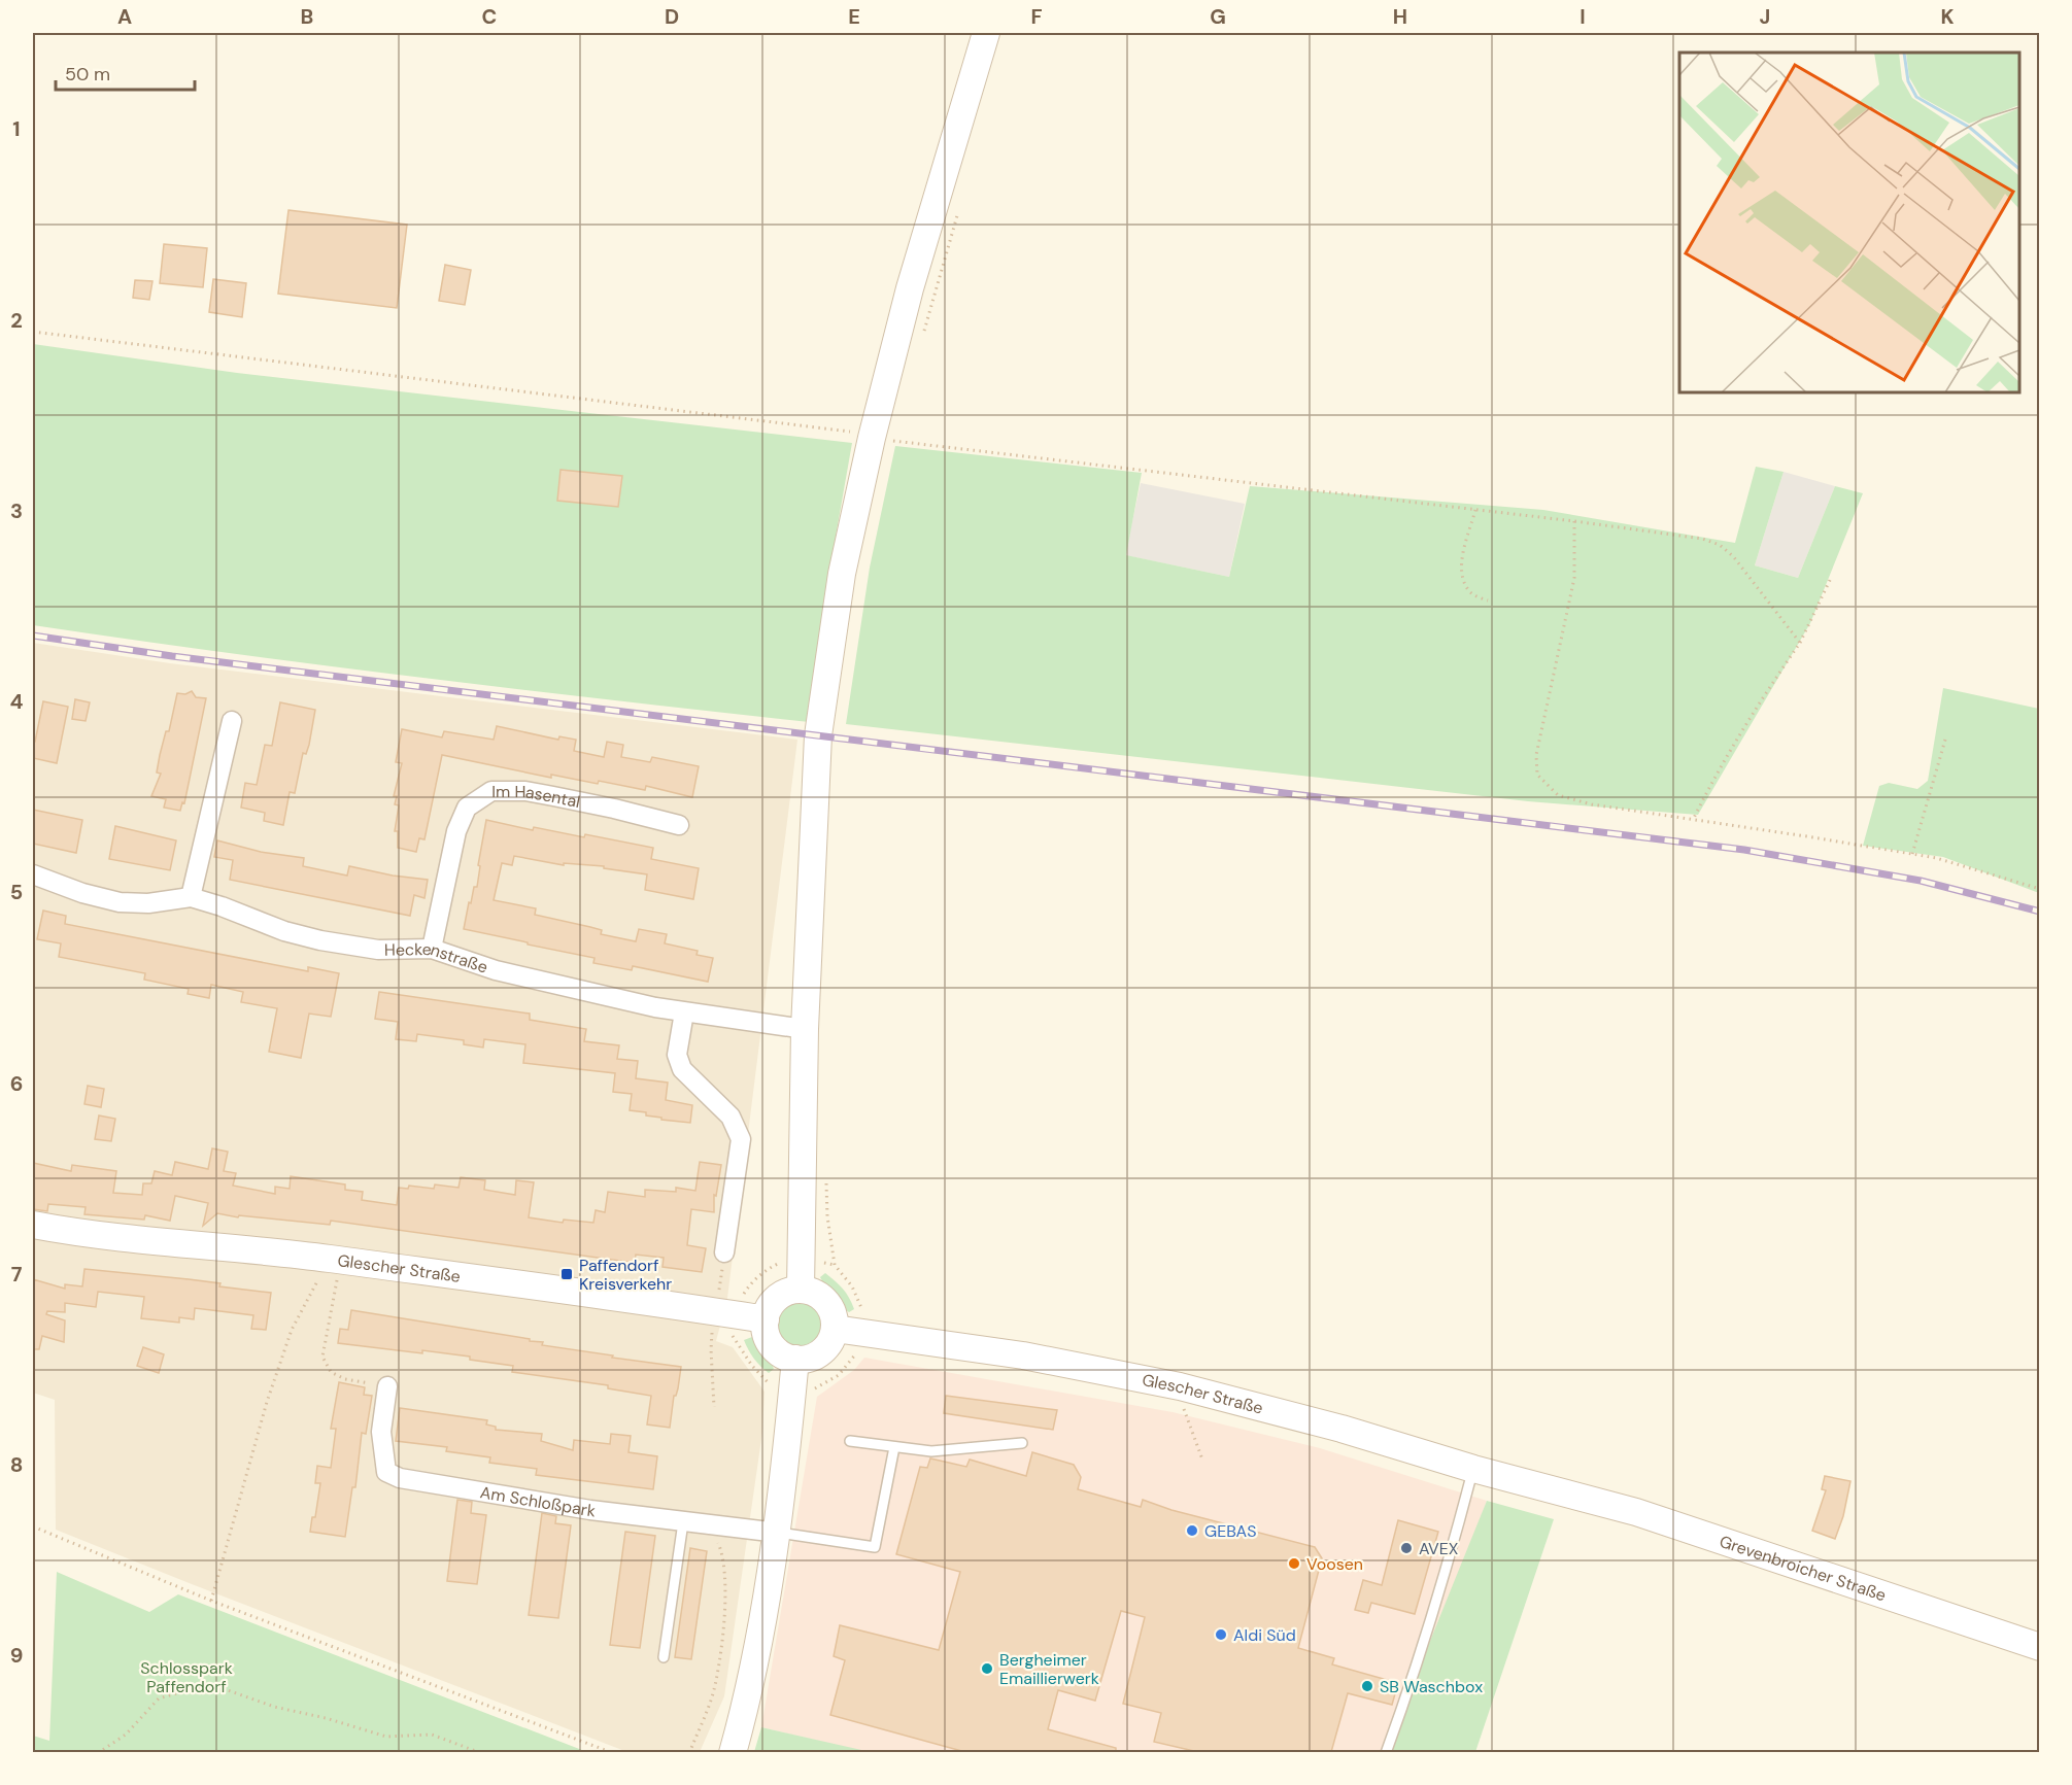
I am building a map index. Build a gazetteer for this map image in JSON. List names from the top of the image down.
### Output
{
  "streets": {
    "street": [
      "Im Hasental",
      "Heckenstraße",
      "Glescher Straße",
      "Am Schloßpark",
      "Grevenbroicher Straße"
    ]
  },
  "crossings": [
    ["Im Hasental", "Heckenstraße"],
    ["Glescher Straße", "Grevenbroicher Straße"]
  ],
  "parks": ["Schlosspark Paffendorf"],
  "places": {
    "transit": ["Paffendorf Kreisverkehr"],
    "other": [
      "GEBAS",
      "AVEX",
      "Voosen",
      "Aldi Süd",
      "Bergheimer Emaillierwerk",
      "SB Waschbox"
    ]
  },
  "scale_bar": "50 m",
  "grid": {
    "columns": [
      "A",
      "B",
      "C",
      "D",
      "E",
      "F",
      "G",
      "H",
      "I",
      "J",
      "K"
    ],
    "rows": [
      "1",
      "2",
      "3",
      "4",
      "5",
      "6",
      "7",
      "8",
      "9"
    ]
  }
}
